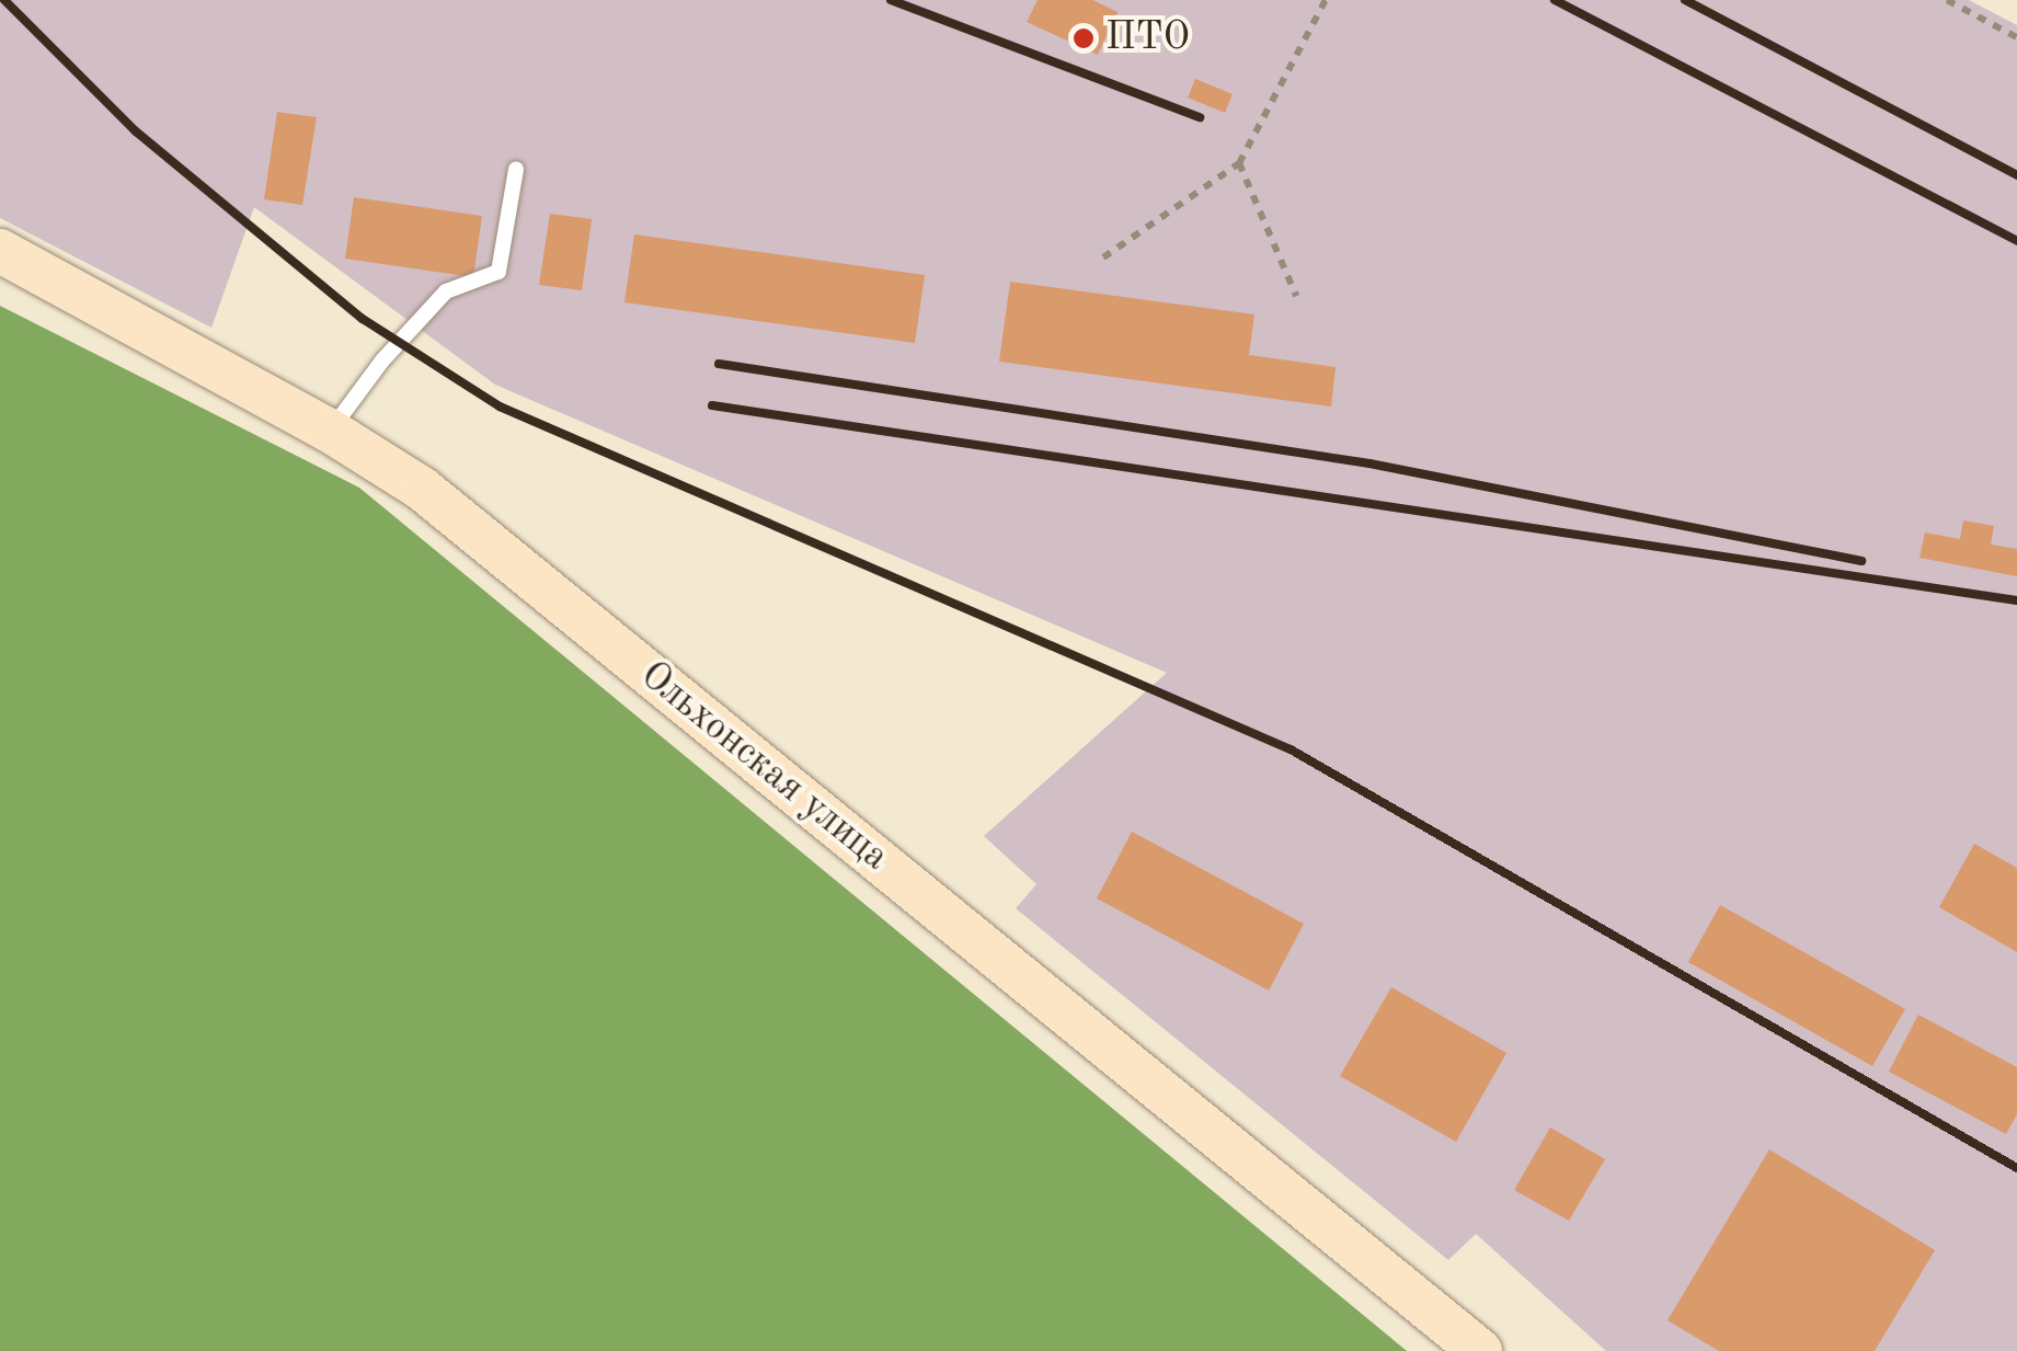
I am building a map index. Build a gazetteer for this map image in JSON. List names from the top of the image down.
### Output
{
  "streets": {
    "street": ["Ольхонская улица"]
  },
  "places": ["ПТО"]
}
